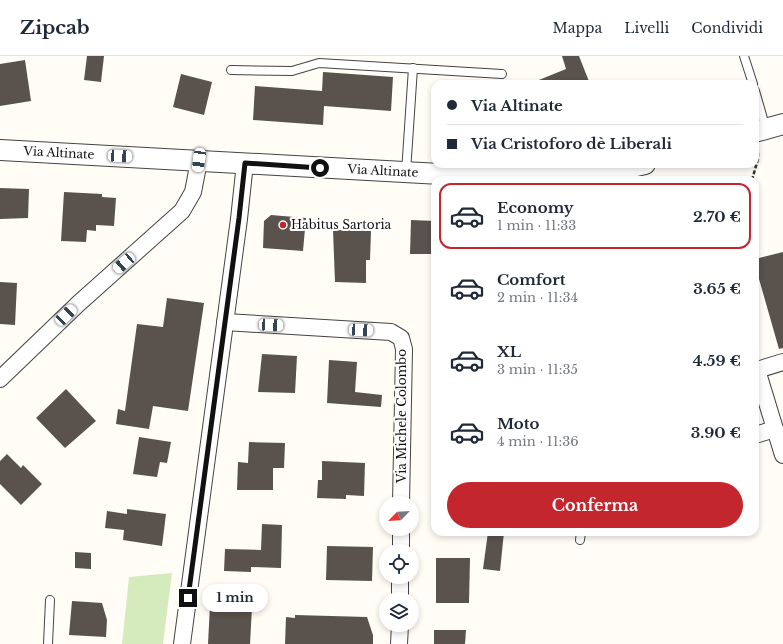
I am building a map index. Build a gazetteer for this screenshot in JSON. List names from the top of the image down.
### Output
{
  "streets": {
    "street": ["Via Altinate", "Via Michele Colombo"]
  },
  "places": ["Habitus Sartoria"],
  "north": "bottom left",
  "page": {
    "header": "Zipcab",
    "nav": ["Mappa", "Livelli", "Condividi"],
    "banner": ["Via Altinate", "Via Cristoforo dè Liberali"],
    "list": [
      {
        "name": "Economy",
        "note": "1 min · 11:33",
        "value": "2.70 €"
      },
      {
        "name": "Comfort",
        "note": "2 min · 11:34",
        "value": "3.65 €"
      },
      {
        "name": "XL",
        "note": "3 min · 11:35",
        "value": "4.59 €"
      },
      {
        "name": "Moto",
        "note": "4 min · 11:36",
        "value": "3.90 €"
      }
    ],
    "buttons": "Conferma",
    "bubble": "1 min"
  }
}
